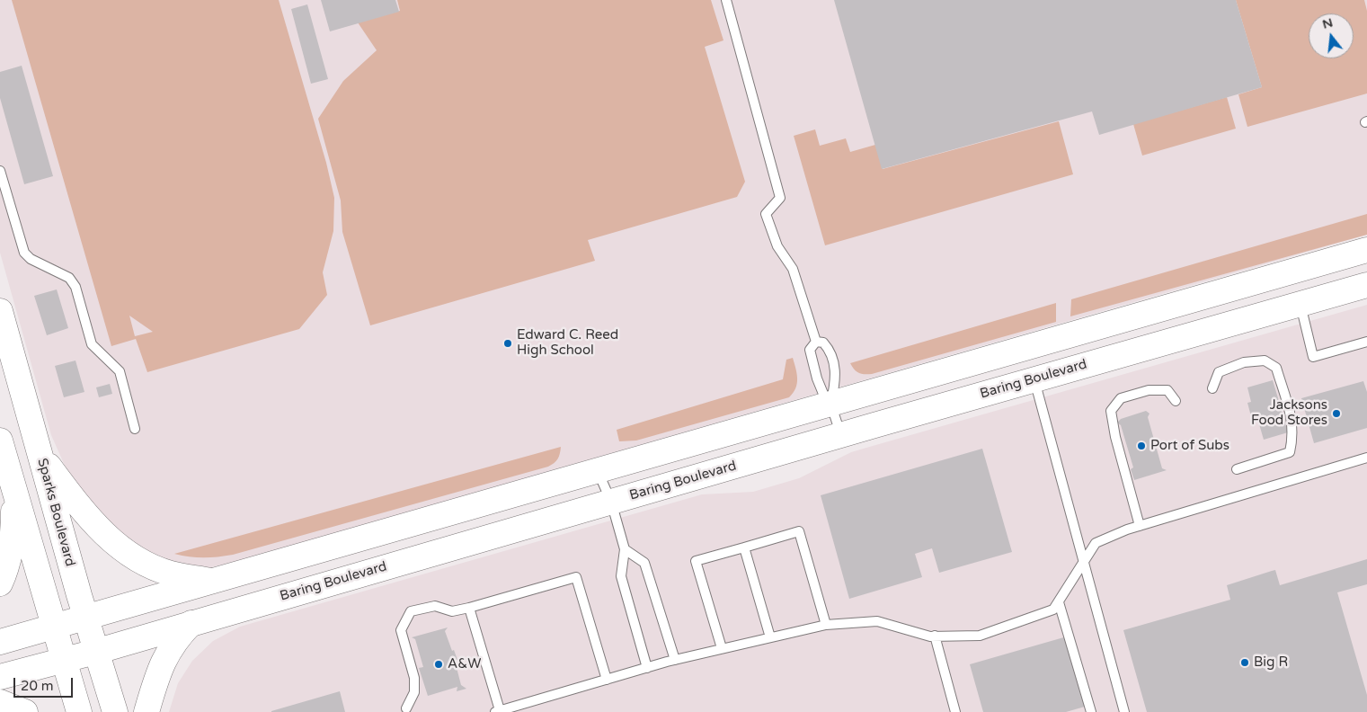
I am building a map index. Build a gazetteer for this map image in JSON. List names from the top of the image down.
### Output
{
  "streets": {
    "main road": ["Baring Boulevard", "Sparks Boulevard"]
  },
  "crossings": [
    ["Baring Boulevard", "Sparks Boulevard"]
  ],
  "places": [
    "Edward C. Reed High School",
    "Jacksons Food Stores",
    "Port of Subs",
    "Big R",
    "A&W"
  ],
  "scale_bar": "20 m",
  "north": "top"
}
